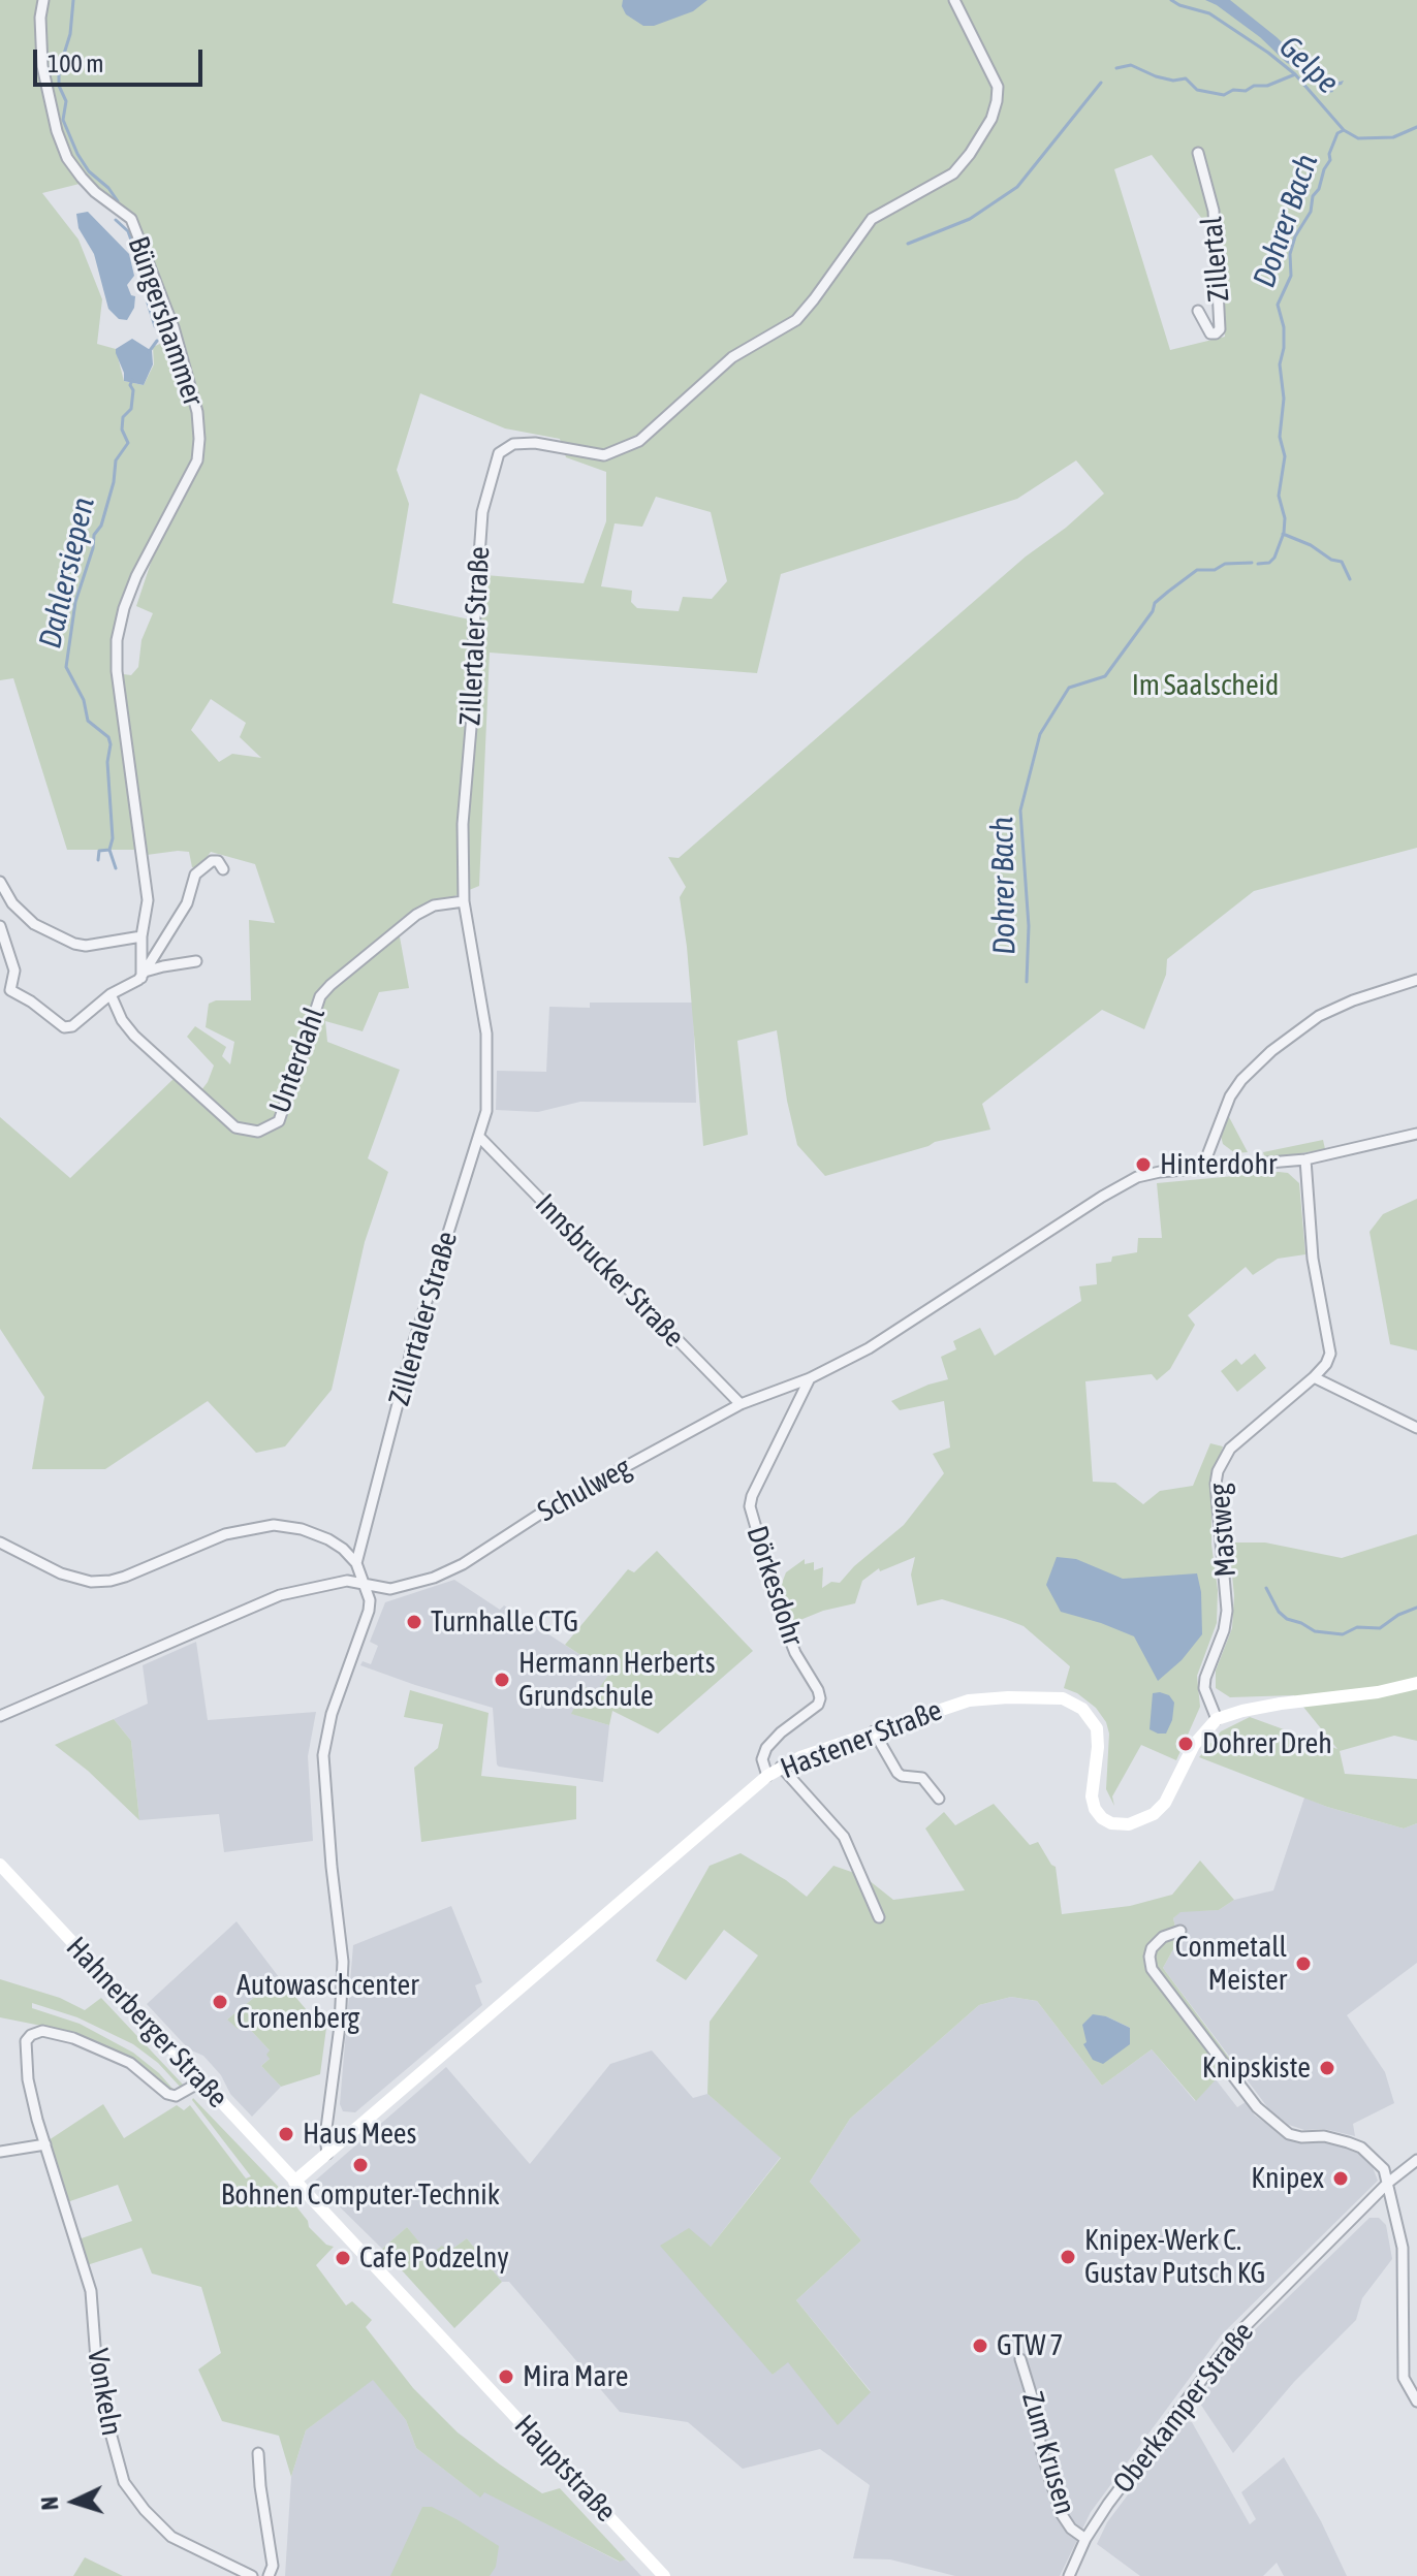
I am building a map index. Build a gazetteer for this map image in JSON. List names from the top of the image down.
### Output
{
  "streets": {
    "main road": ["Hastener Straße", "Hahnerberger Straße", "Hauptstraße"],
    "street": [
      "Zillertal",
      "Büngershammer",
      "Zillertaler Straße",
      "Unterdahl",
      "Innsbrucker Straße",
      "Schulweg",
      "Mastweg",
      "Dörkesdohr",
      "Vonkeln",
      "Oberkamper Straße",
      "Zum Krusen"
    ]
  },
  "crossings": [
    ["Zillertaler Straße", "Unterdahl"],
    ["Zillertaler Straße", "Innsbrucker Straße"],
    ["Innsbrucker Straße", "Schulweg"],
    ["Schulweg", "Dörkesdohr"],
    ["Mastweg", "Hastener Straße"],
    ["Dörkesdohr", "Hastener Straße"],
    ["Hastener Straße", "Hahnerberger Straße"],
    ["Hastener Straße", "Hauptstraße"],
    ["Hahnerberger Straße", "Vonkeln"],
    ["Hahnerberger Straße", "Hauptstraße"],
    ["Oberkamper Straße", "Zum Krusen"]
  ],
  "water": ["Gelpe", "Dohrer Bach", "Dahlersiepen"],
  "parks": ["Im Saalscheid"],
  "places": [
    "Hinterdohr",
    "Turnhalle CTG",
    "Hermann Herberts Grundschule",
    "Dohrer Dreh",
    "Conmetall Meister",
    "Autowaschcenter Cronenberg",
    "Knipskiste",
    "Haus Mees",
    "Bohnen Computer-Technik",
    "Knipex",
    "Knipex-Werk C. Gustav Putsch KG",
    "Cafe Podzelny",
    "GTW 7",
    "Mira Mare"
  ],
  "scale_bar": "100 m",
  "north": "left"
}
